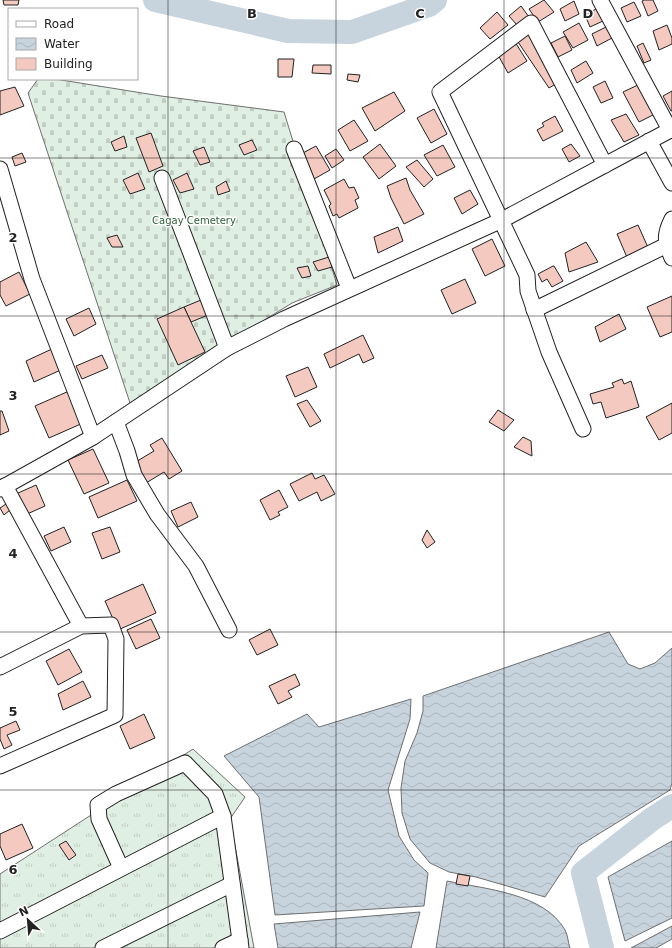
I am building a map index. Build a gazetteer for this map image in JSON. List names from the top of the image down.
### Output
{
  "parks": ["Cagay Cemetery"],
  "legend": ["Road", "Water", "Building"],
  "north": "top left",
  "grid": {
    "columns": ["B", "C", "D"],
    "rows": [
      "2",
      "3",
      "4",
      "5",
      "6"
    ]
  }
}
